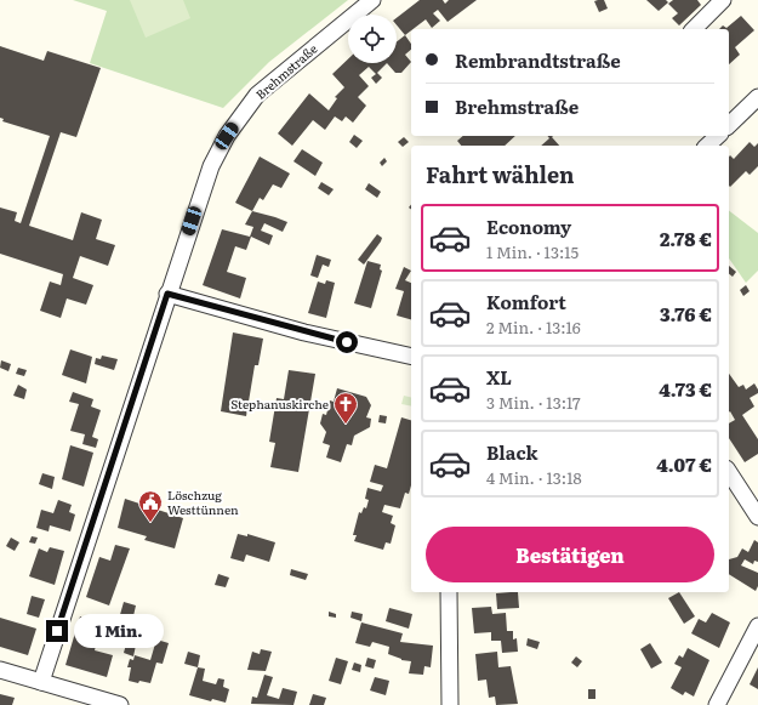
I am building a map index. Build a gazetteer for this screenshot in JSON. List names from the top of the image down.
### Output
{
  "streets": {
    "street": ["Brehmstraße"]
  },
  "places": {
    "church": ["Stephanuskirche"],
    "public building": ["Löschzug Westtünnen"]
  },
  "page": {
    "banner": ["Rembrandtstraße", "Brehmstraße"],
    "heading": "Fahrt wählen",
    "list": [
      {
        "name": "Economy",
        "note": "1 Min. · 13:15",
        "value": "2.78 €"
      },
      {
        "name": "Komfort",
        "note": "2 Min. · 13:16",
        "value": "3.76 €"
      },
      {
        "name": "XL",
        "note": "3 Min. · 13:17",
        "value": "4.73 €"
      },
      {
        "name": "Black",
        "note": "4 Min. · 13:18",
        "value": "4.07 €"
      }
    ],
    "buttons": "Bestätigen",
    "bubble": "1 Min."
  }
}
